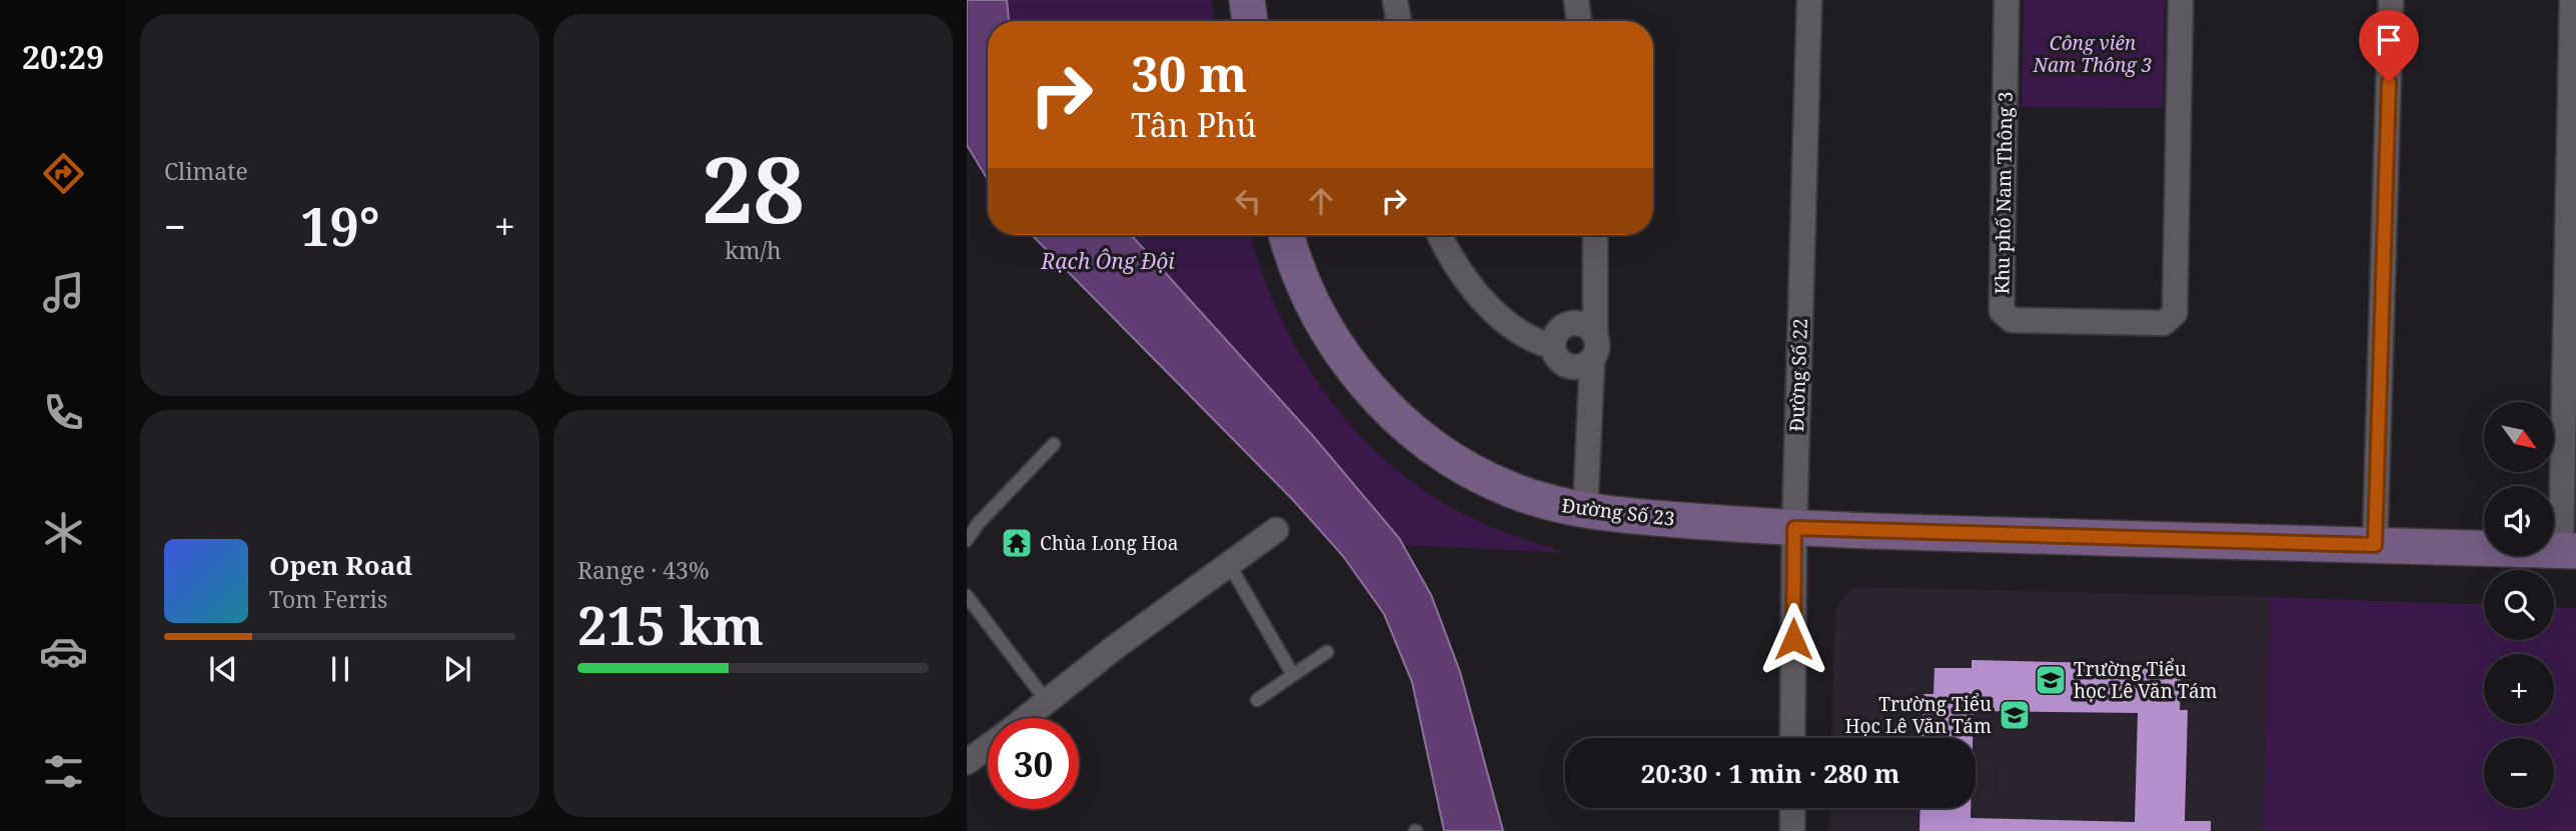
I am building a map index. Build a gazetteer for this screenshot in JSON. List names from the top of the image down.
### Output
{
  "streets": {
    "street": ["Khu phố Nam Thông 3", "Đường Số 22", "Đường Số 23"]
  },
  "crossings": [
    ["Đường Số 22", "Đường Số 23"]
  ],
  "water": ["Rạch Ông Đội"],
  "parks": ["Công viên Nam Thông 3"],
  "places": {
    "temple": ["Chùa Long Hoa"],
    "school or university": ["Trường Tiểu học Lê Văn Tám", "Trường Tiểu Học Lê Văn Tám"]
  },
  "north": "bottom right",
  "page": {
    "tabs": "20:29",
    "tile": [
      "Climate",
      ["28", "km/h"],
      ["Range · 43%", "215 km"]
    ],
    "turn": ["30 m", "Tân Phú"],
    "heat": ["−", "19°", "+"],
    "map_buttons": ["+", "−"],
    "song": ["Open Road", "Tom Ferris"],
    "limit": "30",
    "trip": "20:30 · 1 min · 280 m"
  }
}
